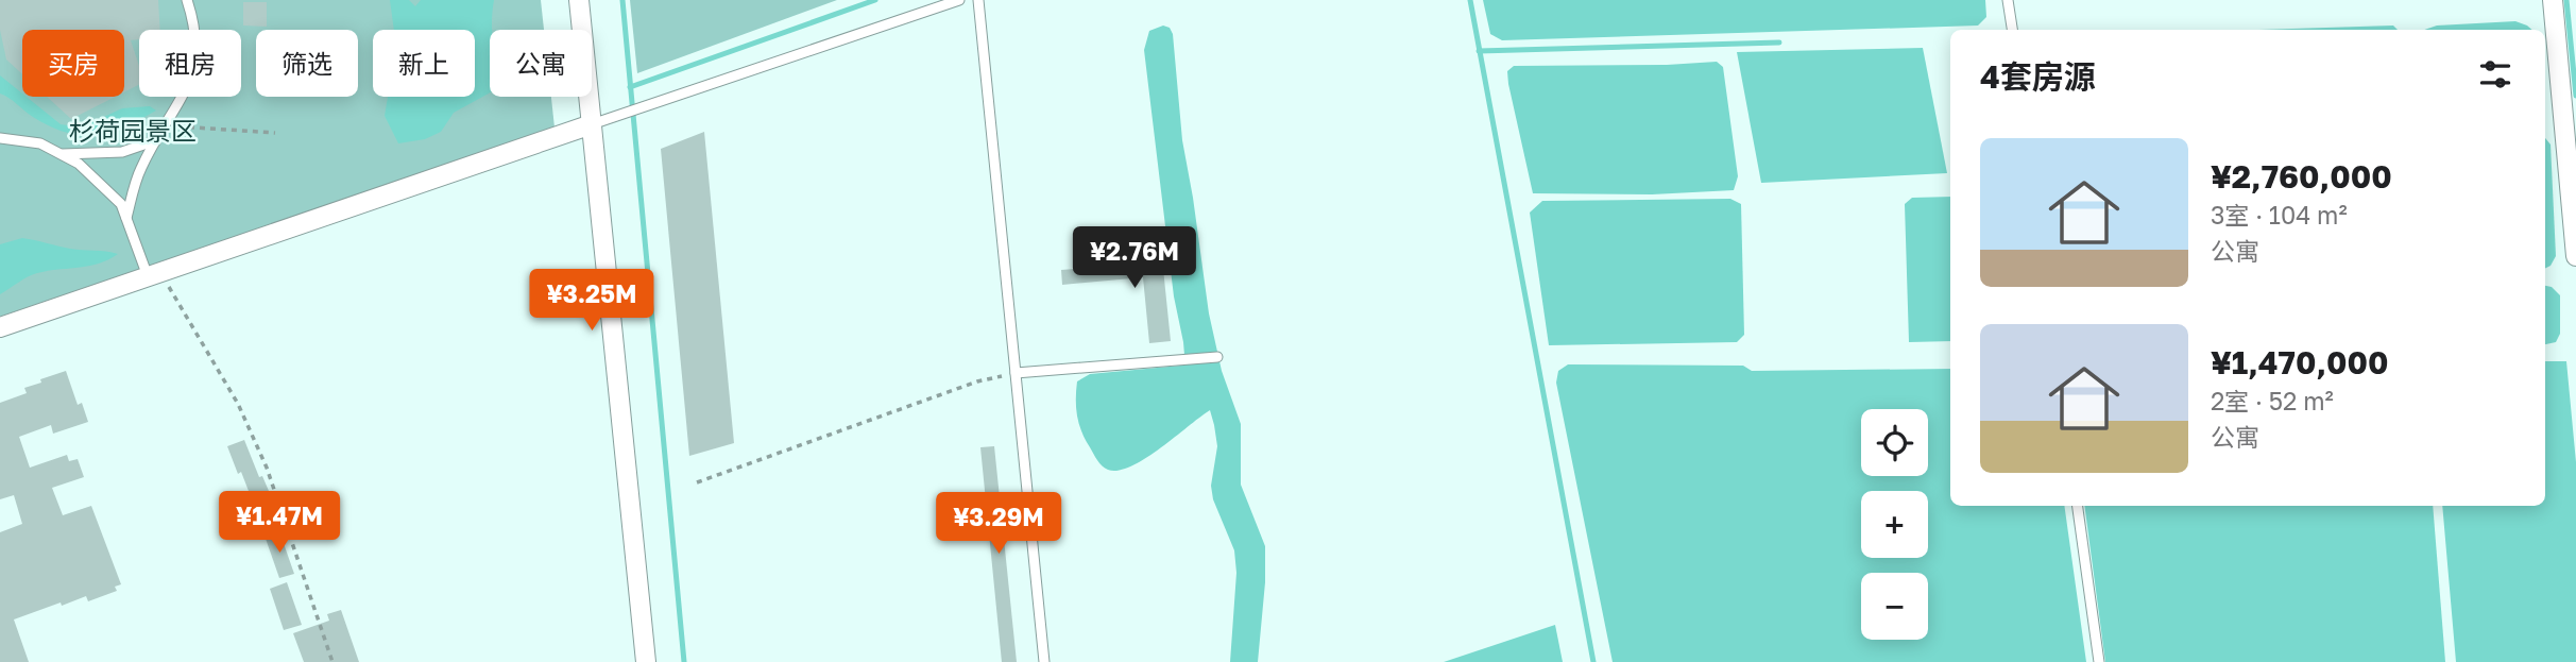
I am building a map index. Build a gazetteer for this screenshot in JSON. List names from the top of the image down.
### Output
{
  "parks": ["杉荷园景区"],
  "page": {
    "chip": [
      "买房",
      "租房",
      "筛选",
      "新上",
      "公寓"
    ],
    "heading": "4套房源",
    "list": [
      {
        "name": "¥2,760,000",
        "note": "3室 · 104 m² · 公寓"
      },
      {
        "name": "¥1,470,000",
        "note": "2室 · 52 m² · 公寓"
      }
    ],
    "price": [
      "¥2.76M",
      "¥3.25M",
      "¥1.47M",
      "¥3.29M"
    ],
    "map_buttons": ["+", "−"]
  }
}
